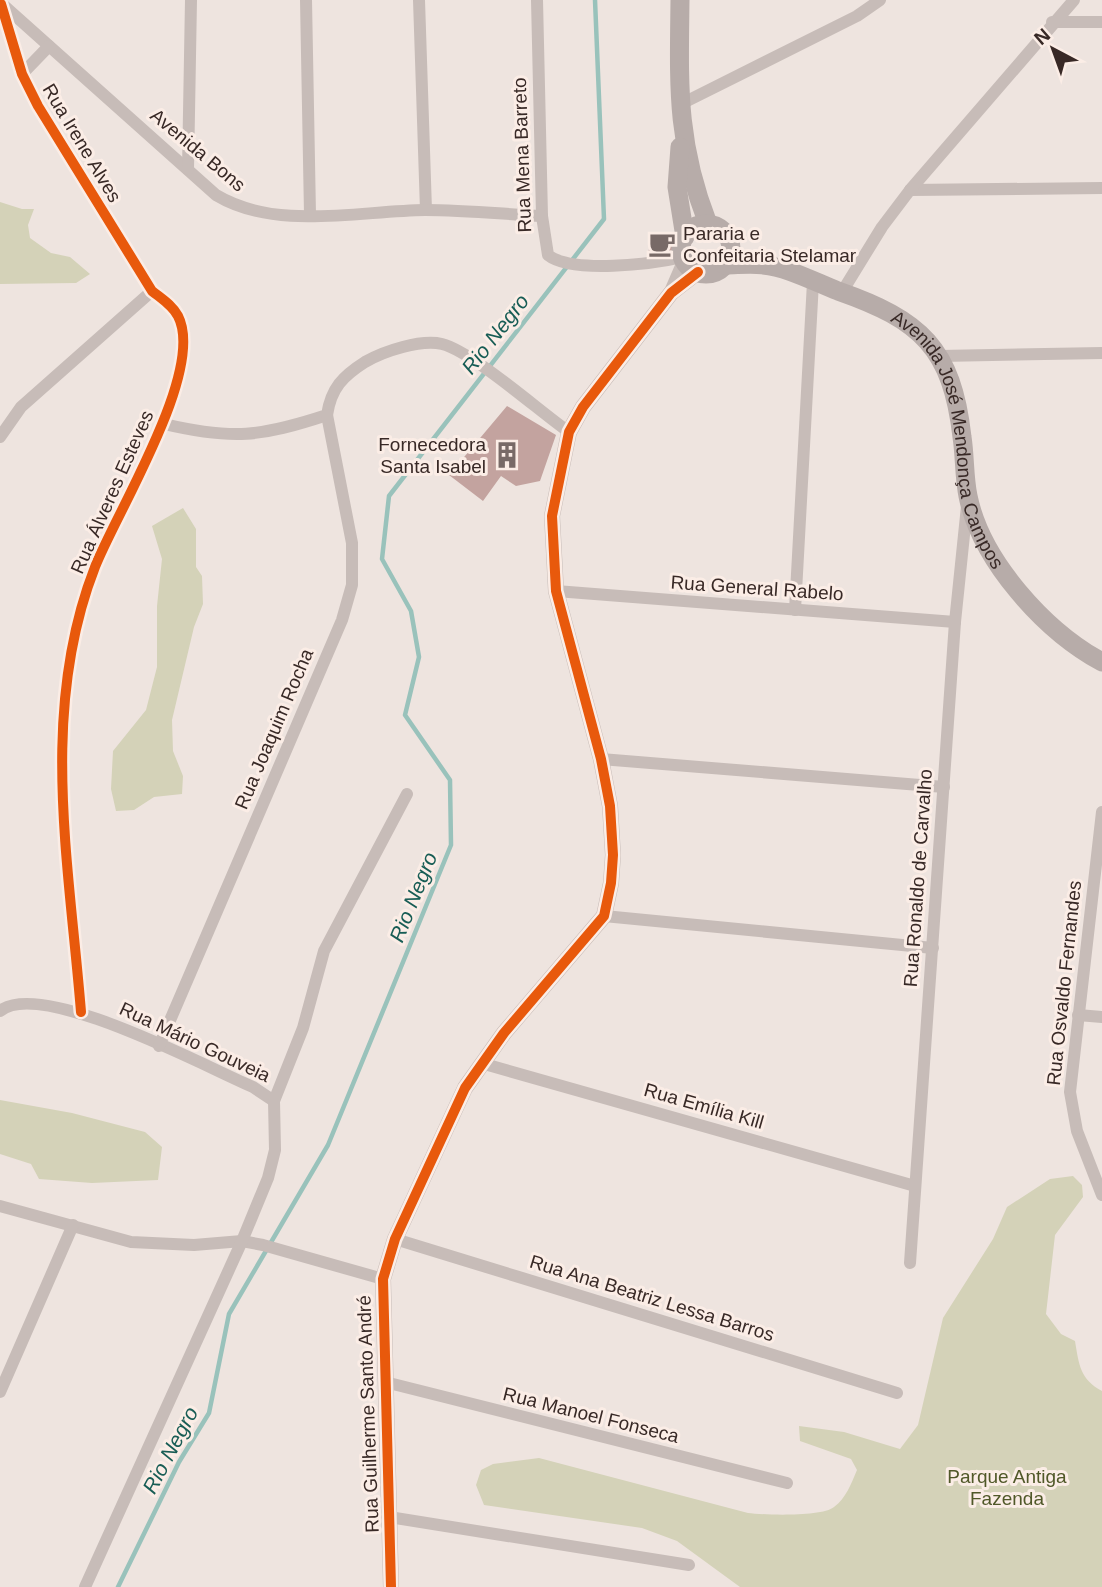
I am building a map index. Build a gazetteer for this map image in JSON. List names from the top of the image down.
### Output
{
  "streets": {
    "main road": ["Avenida José Mendonça Campos"],
    "street": [
      "Rua Irene Alves",
      "Avenida Bons",
      "Rua Mena Barreto",
      "Rua Álveres Esteves",
      "Rua General Rabelo",
      "Rua Joaquim Rocha",
      "Rua Ronaldo de Carvalho",
      "Rua Osvaldo Fernandes",
      "Rua Mário Gouveia",
      "Rua Emília Kill",
      "Rua Ana Beatriz Lessa Barros",
      "Rua Guilherme Santo André",
      "Rua Manoel Fonseca"
    ]
  },
  "crossings": [
    ["Rua Irene Alves", "Avenida Bons"],
    ["Rua Irene Alves", "Rua Álveres Esteves"],
    ["Avenida Bons", "Rua Mena Barreto"],
    ["Rua Mena Barreto", "Avenida José Mendonça Campos"],
    ["Avenida José Mendonça Campos", "Rua Ronaldo de Carvalho"],
    ["Rua Álveres Esteves", "Rua Mário Gouveia"],
    ["Rua General Rabelo", "Rua Ronaldo de Carvalho"],
    ["Rua Joaquim Rocha", "Rua Mário Gouveia"],
    ["Rua Ronaldo de Carvalho", "Rua Emília Kill"],
    ["Rua Emília Kill", "Rua Guilherme Santo André"],
    ["Rua Ana Beatriz Lessa Barros", "Rua Guilherme Santo André"],
    ["Rua Guilherme Santo André", "Rua Manoel Fonseca"]
  ],
  "water": ["Rio Negro"],
  "parks": ["Parque Antiga Fazenda"],
  "places": {
    "cafe": ["Pararia e Confeitaria Stelamar"],
    "building": ["Fornecedora Santa Isabel"]
  },
  "north": "top left"
}
